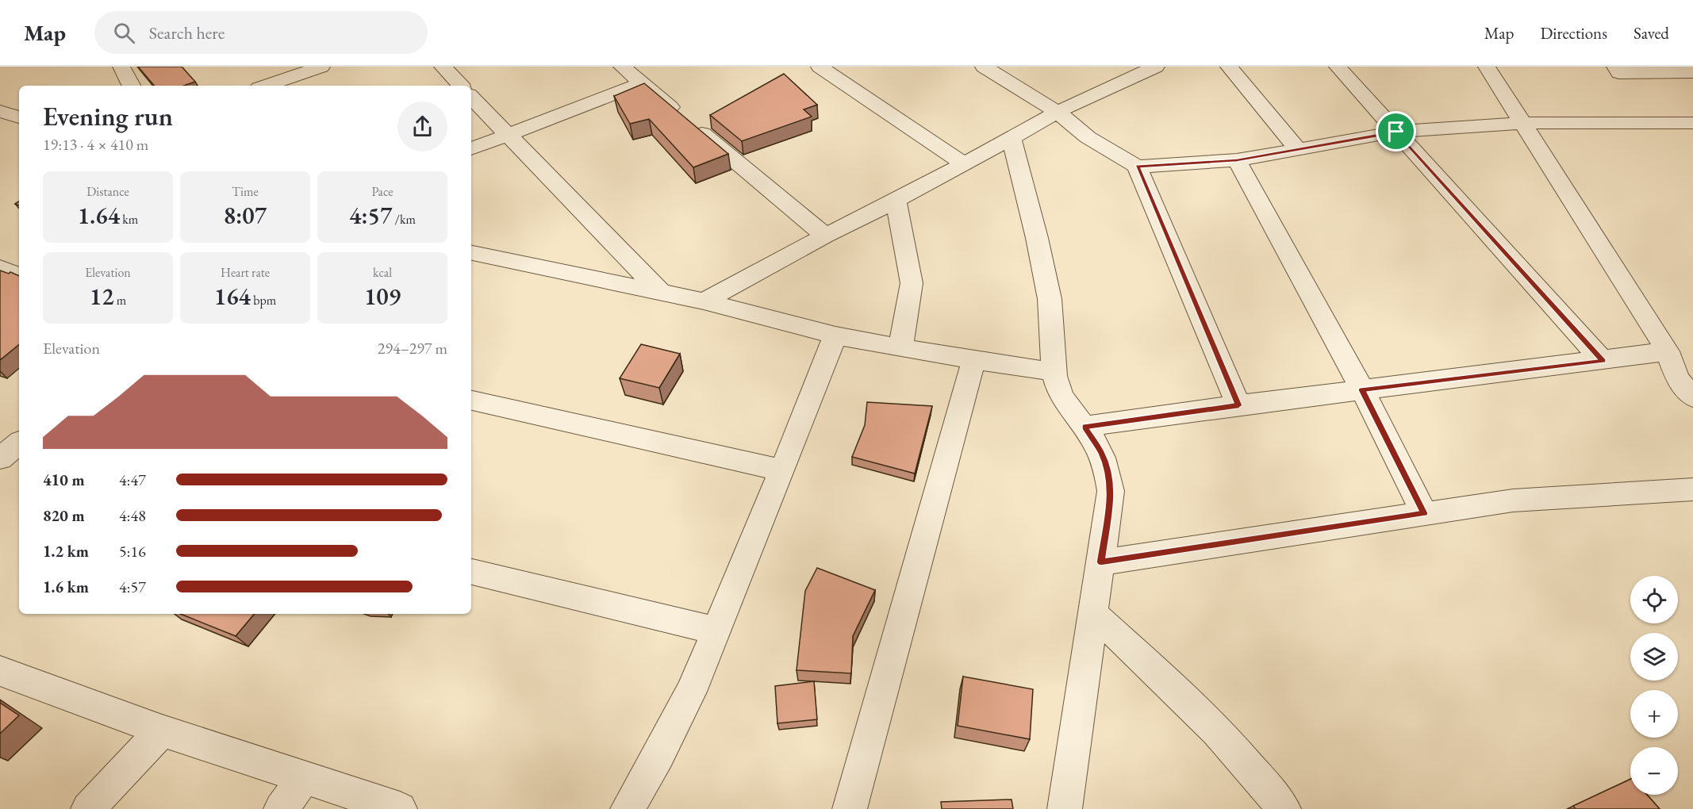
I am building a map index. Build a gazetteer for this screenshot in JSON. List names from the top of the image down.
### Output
{
  "page": {
    "header": "Map",
    "search": "Search here",
    "nav": ["Map", "Directions", "Saved"],
    "heading": ["Evening run", "19:13 · 4 × 410 m"],
    "stats": [
      ["Distance", "1.64 km"],
      ["Time", "8:07"],
      ["Pace", "4:57 /km"],
      ["Elevation", "12 m"],
      ["Heart rate", "164 bpm"],
      ["kcal", "109"]
    ],
    "chart": ["Elevation", "294–297 m"],
    "list": [
      {
        "name": "410 m",
        "note": "4:47"
      },
      {
        "name": "820 m",
        "note": "4:48"
      },
      {
        "name": "1.2 km",
        "note": "5:16"
      },
      {
        "name": "1.6 km",
        "note": "4:57"
      }
    ],
    "map_buttons": ["+", "−"]
  }
}
